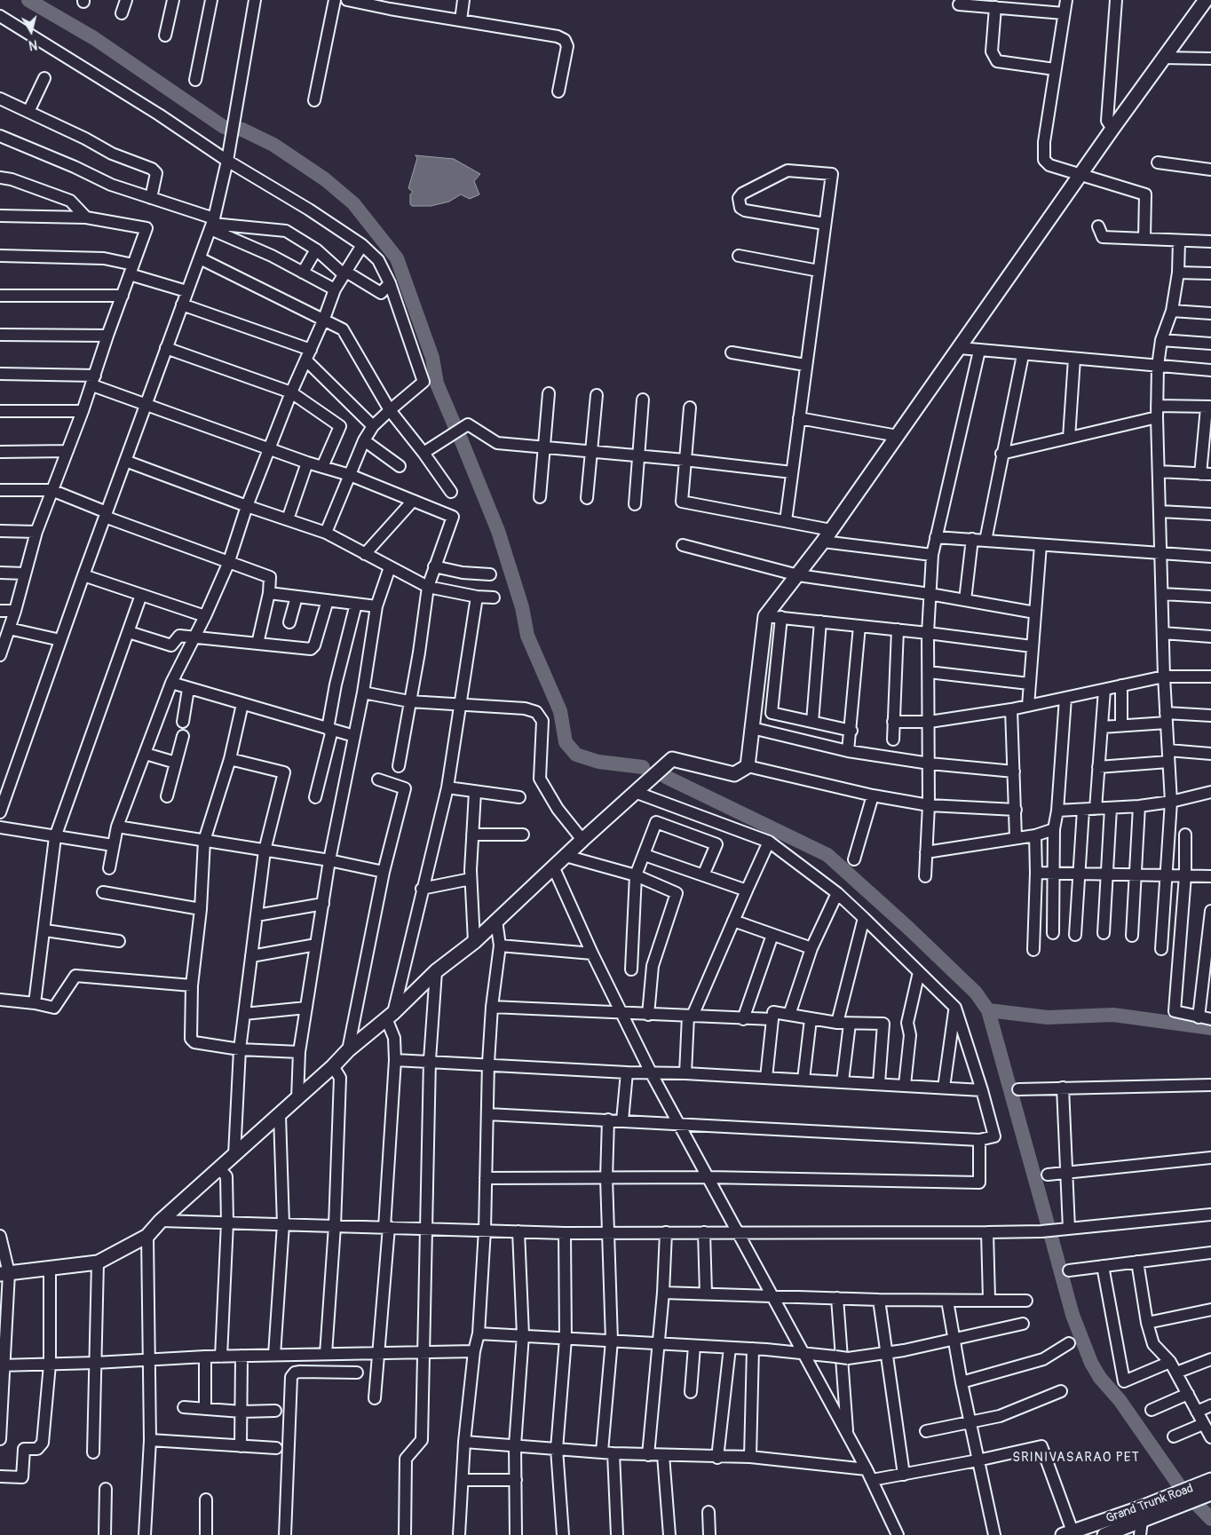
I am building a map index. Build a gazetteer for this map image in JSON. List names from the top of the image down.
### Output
{
  "streets": {
    "main road": ["Grand Trunk Road"]
  },
  "districts": ["SRINIVASARAO PET"],
  "north": "bottom"
}
